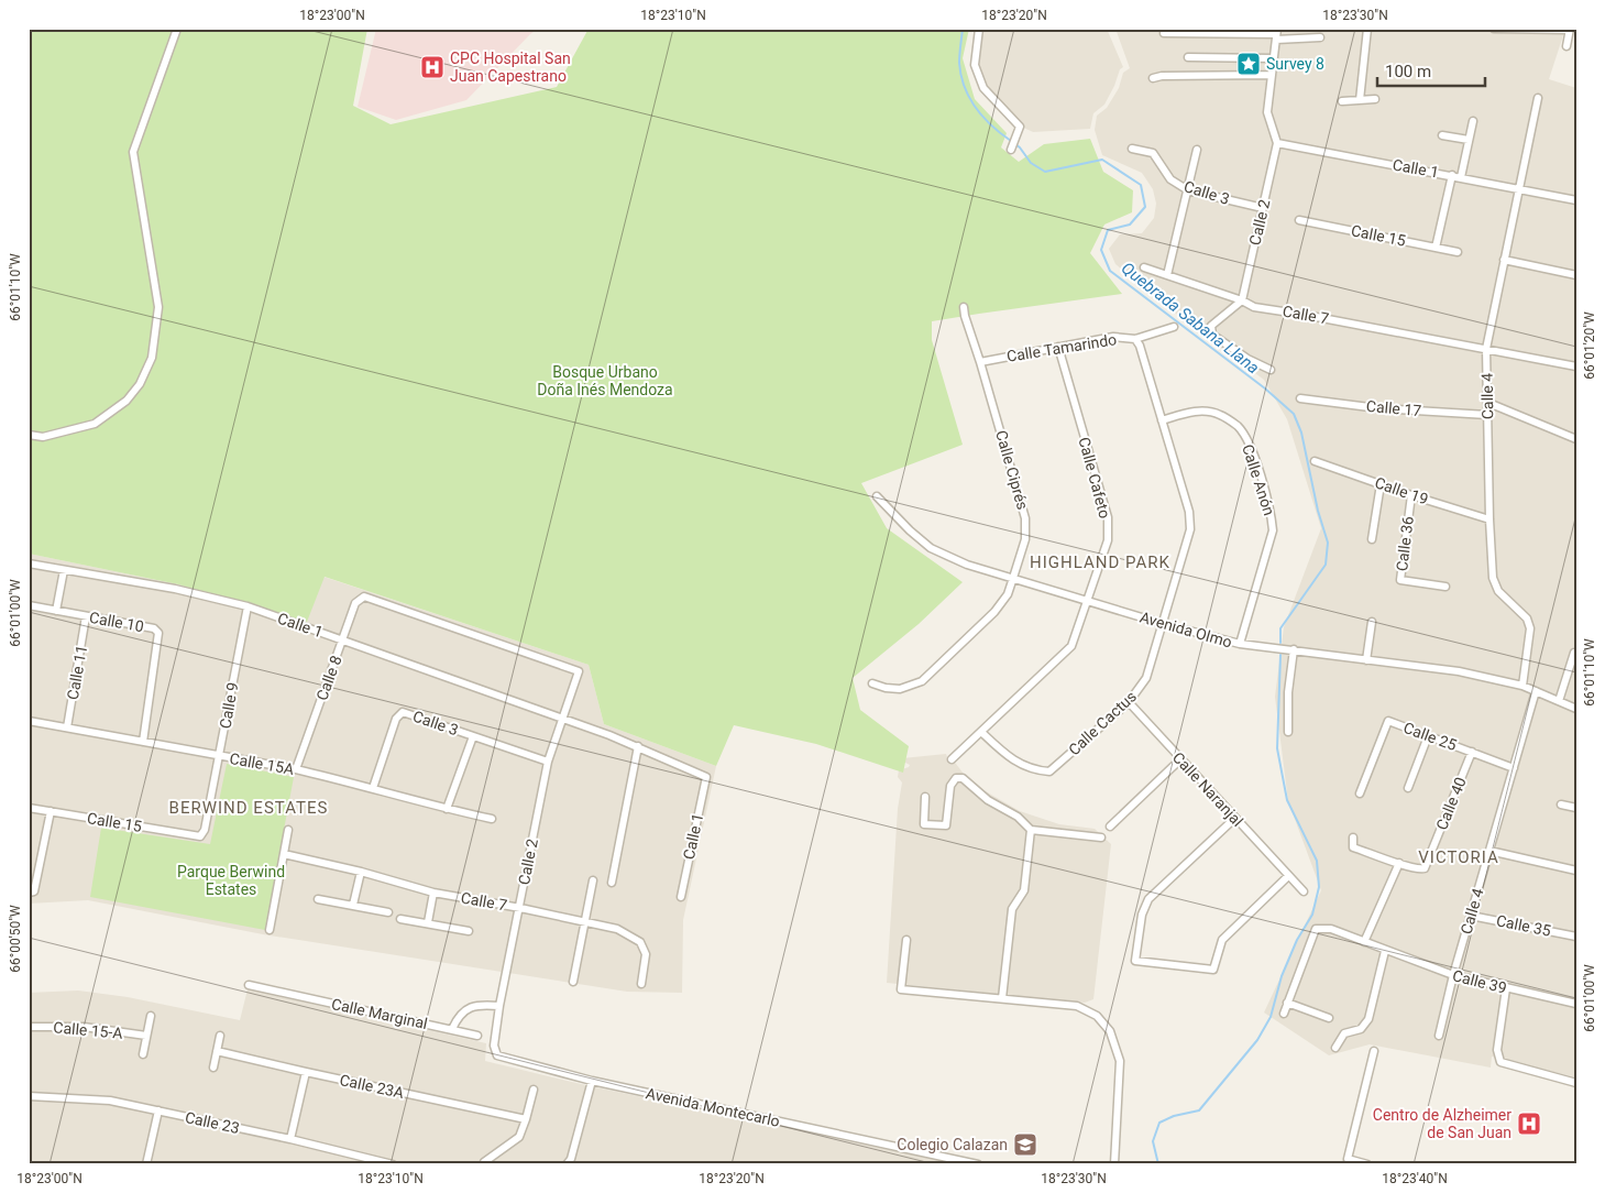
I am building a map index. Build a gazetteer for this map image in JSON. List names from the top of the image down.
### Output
{
  "streets": {
    "street": [
      "Calle 1",
      "Calle 3",
      "Calle 2",
      "Calle 15",
      "Calle 7",
      "Calle Tamarindo",
      "Calle 4",
      "Calle 17",
      "Calle Ciprés",
      "Calle Cafeto",
      "Calle Anón",
      "Calle 19",
      "Calle 36",
      "Calle 10",
      "Avenida Olmo",
      "Calle 11",
      "Calle 8",
      "Calle 9",
      "Calle Cactus",
      "Calle 25",
      "Calle 15A",
      "Calle Naranjal",
      "Calle 40",
      "Calle 35",
      "Calle 39",
      "Calle Marginal",
      "Calle 15-A",
      "Calle 23A",
      "Avenida Montecarlo",
      "Calle 23"
    ]
  },
  "crossings": [
    ["Calle 1", "Calle 2"],
    ["Calle 1", "Calle 4"],
    ["Calle 1", "Calle 8"],
    ["Calle 1", "Calle 9"],
    ["Calle 3", "Calle 2"],
    ["Calle 3", "Calle 15A"],
    ["Calle 2", "Calle 7"],
    ["Calle 2", "Calle 8"],
    ["Calle 2", "Avenida Montecarlo"],
    ["Calle 15", "Calle 9"],
    ["Calle 7", "Calle 4"],
    ["Calle Tamarindo", "Calle Ciprés"],
    ["Calle Tamarindo", "Calle Cafeto"],
    ["Calle Tamarindo", "Calle Cactus"],
    ["Calle 4", "Calle 17"],
    ["Calle 4", "Calle 19"],
    ["Calle 4", "Avenida Olmo"],
    ["Calle 4", "Calle 25"],
    ["Calle 4", "Calle 35"],
    ["Calle 4", "Calle 39"],
    ["Calle Ciprés", "Avenida Olmo"],
    ["Calle Cafeto", "Avenida Olmo"],
    ["Calle Cafeto", "Calle Cactus"],
    ["Calle Anón", "Avenida Olmo"],
    ["Calle Anón", "Calle Cactus"],
    ["Calle 19", "Calle 36"],
    ["Calle 10", "Calle 11"],
    ["Calle 10", "Calle 15A"],
    ["Avenida Olmo", "Calle Cactus"],
    ["Calle 11", "Calle 15A"],
    ["Calle 8", "Calle 15A"],
    ["Calle 9", "Calle 15A"],
    ["Calle Cactus", "Calle Naranjal"],
    ["Calle 25", "Calle 40"]
  ],
  "districts": ["HIGHLAND PARK", "BERWIND ESTATES", "VICTORIA"],
  "water": ["Quebrada Sabana Llana"],
  "parks": ["Bosque Urbano Doña Inés Mendoza", "Parque Berwind Estates"],
  "places": {
    "place": ["Survey 8"],
    "hospital": ["CPC Hospital San Juan Capestrano", "Centro de Alzheimer de San Juan"],
    "school or university": ["Colegio Calazan"]
  },
  "scale_bar": "100 m",
  "coordinates": [
    "18°23'00\"N",
    "18°23'10\"N",
    "18°23'20\"N",
    "18°23'30\"N",
    "66°01'10\"W",
    "66°01'20\"W",
    "66°01'00\"W",
    "66°00'50\"W",
    "18°23'40\"N"
  ]
}
